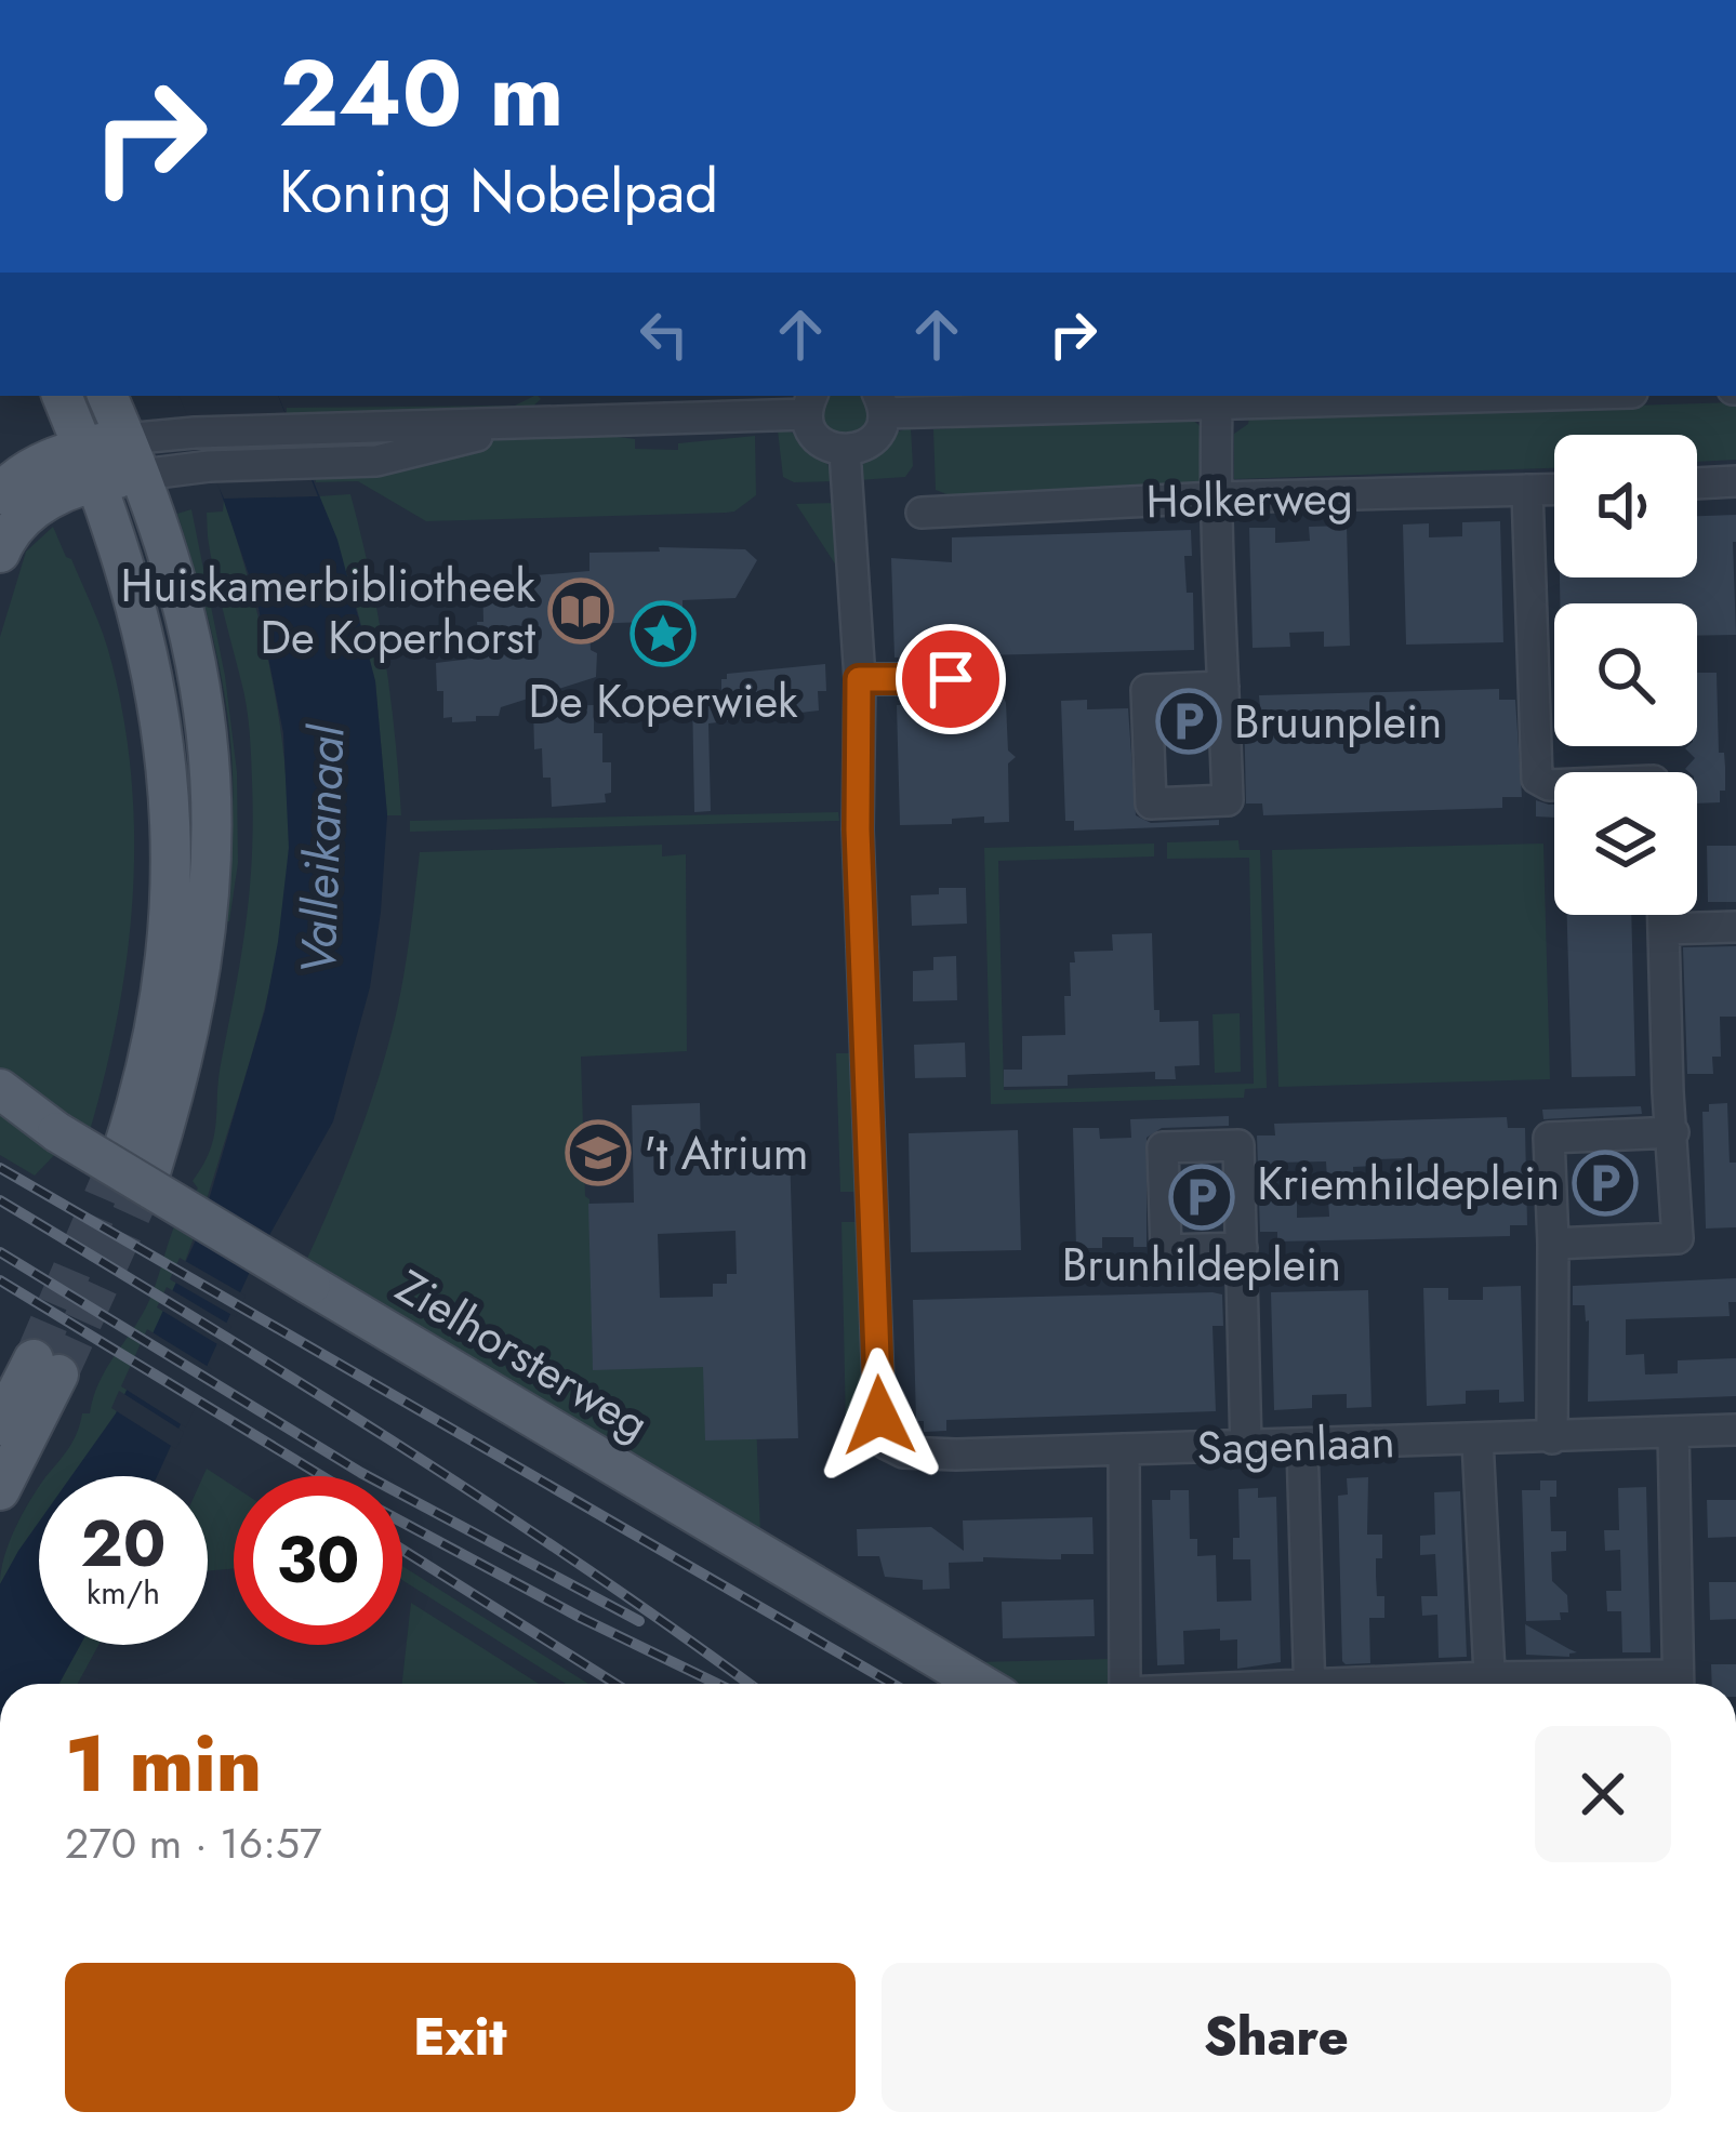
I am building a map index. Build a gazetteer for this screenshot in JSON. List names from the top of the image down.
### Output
{
  "streets": {
    "main road": ["Zielhorsterweg"],
    "street": ["Holkerweg", "Sagenlaan"]
  },
  "water": ["Valleikanaal"],
  "places": {
    "library": ["Huiskamerbibliotheek De Koperhorst"],
    "place": ["De Koperwiek"],
    "parking": ["Bruunplein", "Kriemhildeplein", "Brunhildeplein"],
    "school or university": ["'t Atrium"]
  },
  "page": {
    "turn": ["240 m", "Koning Nobelpad"],
    "speed": "20 km/h",
    "limit": "30",
    "heading": ["1 min", "270 m · 16:57"],
    "buttons": ["Exit", "Share"]
  }
}
